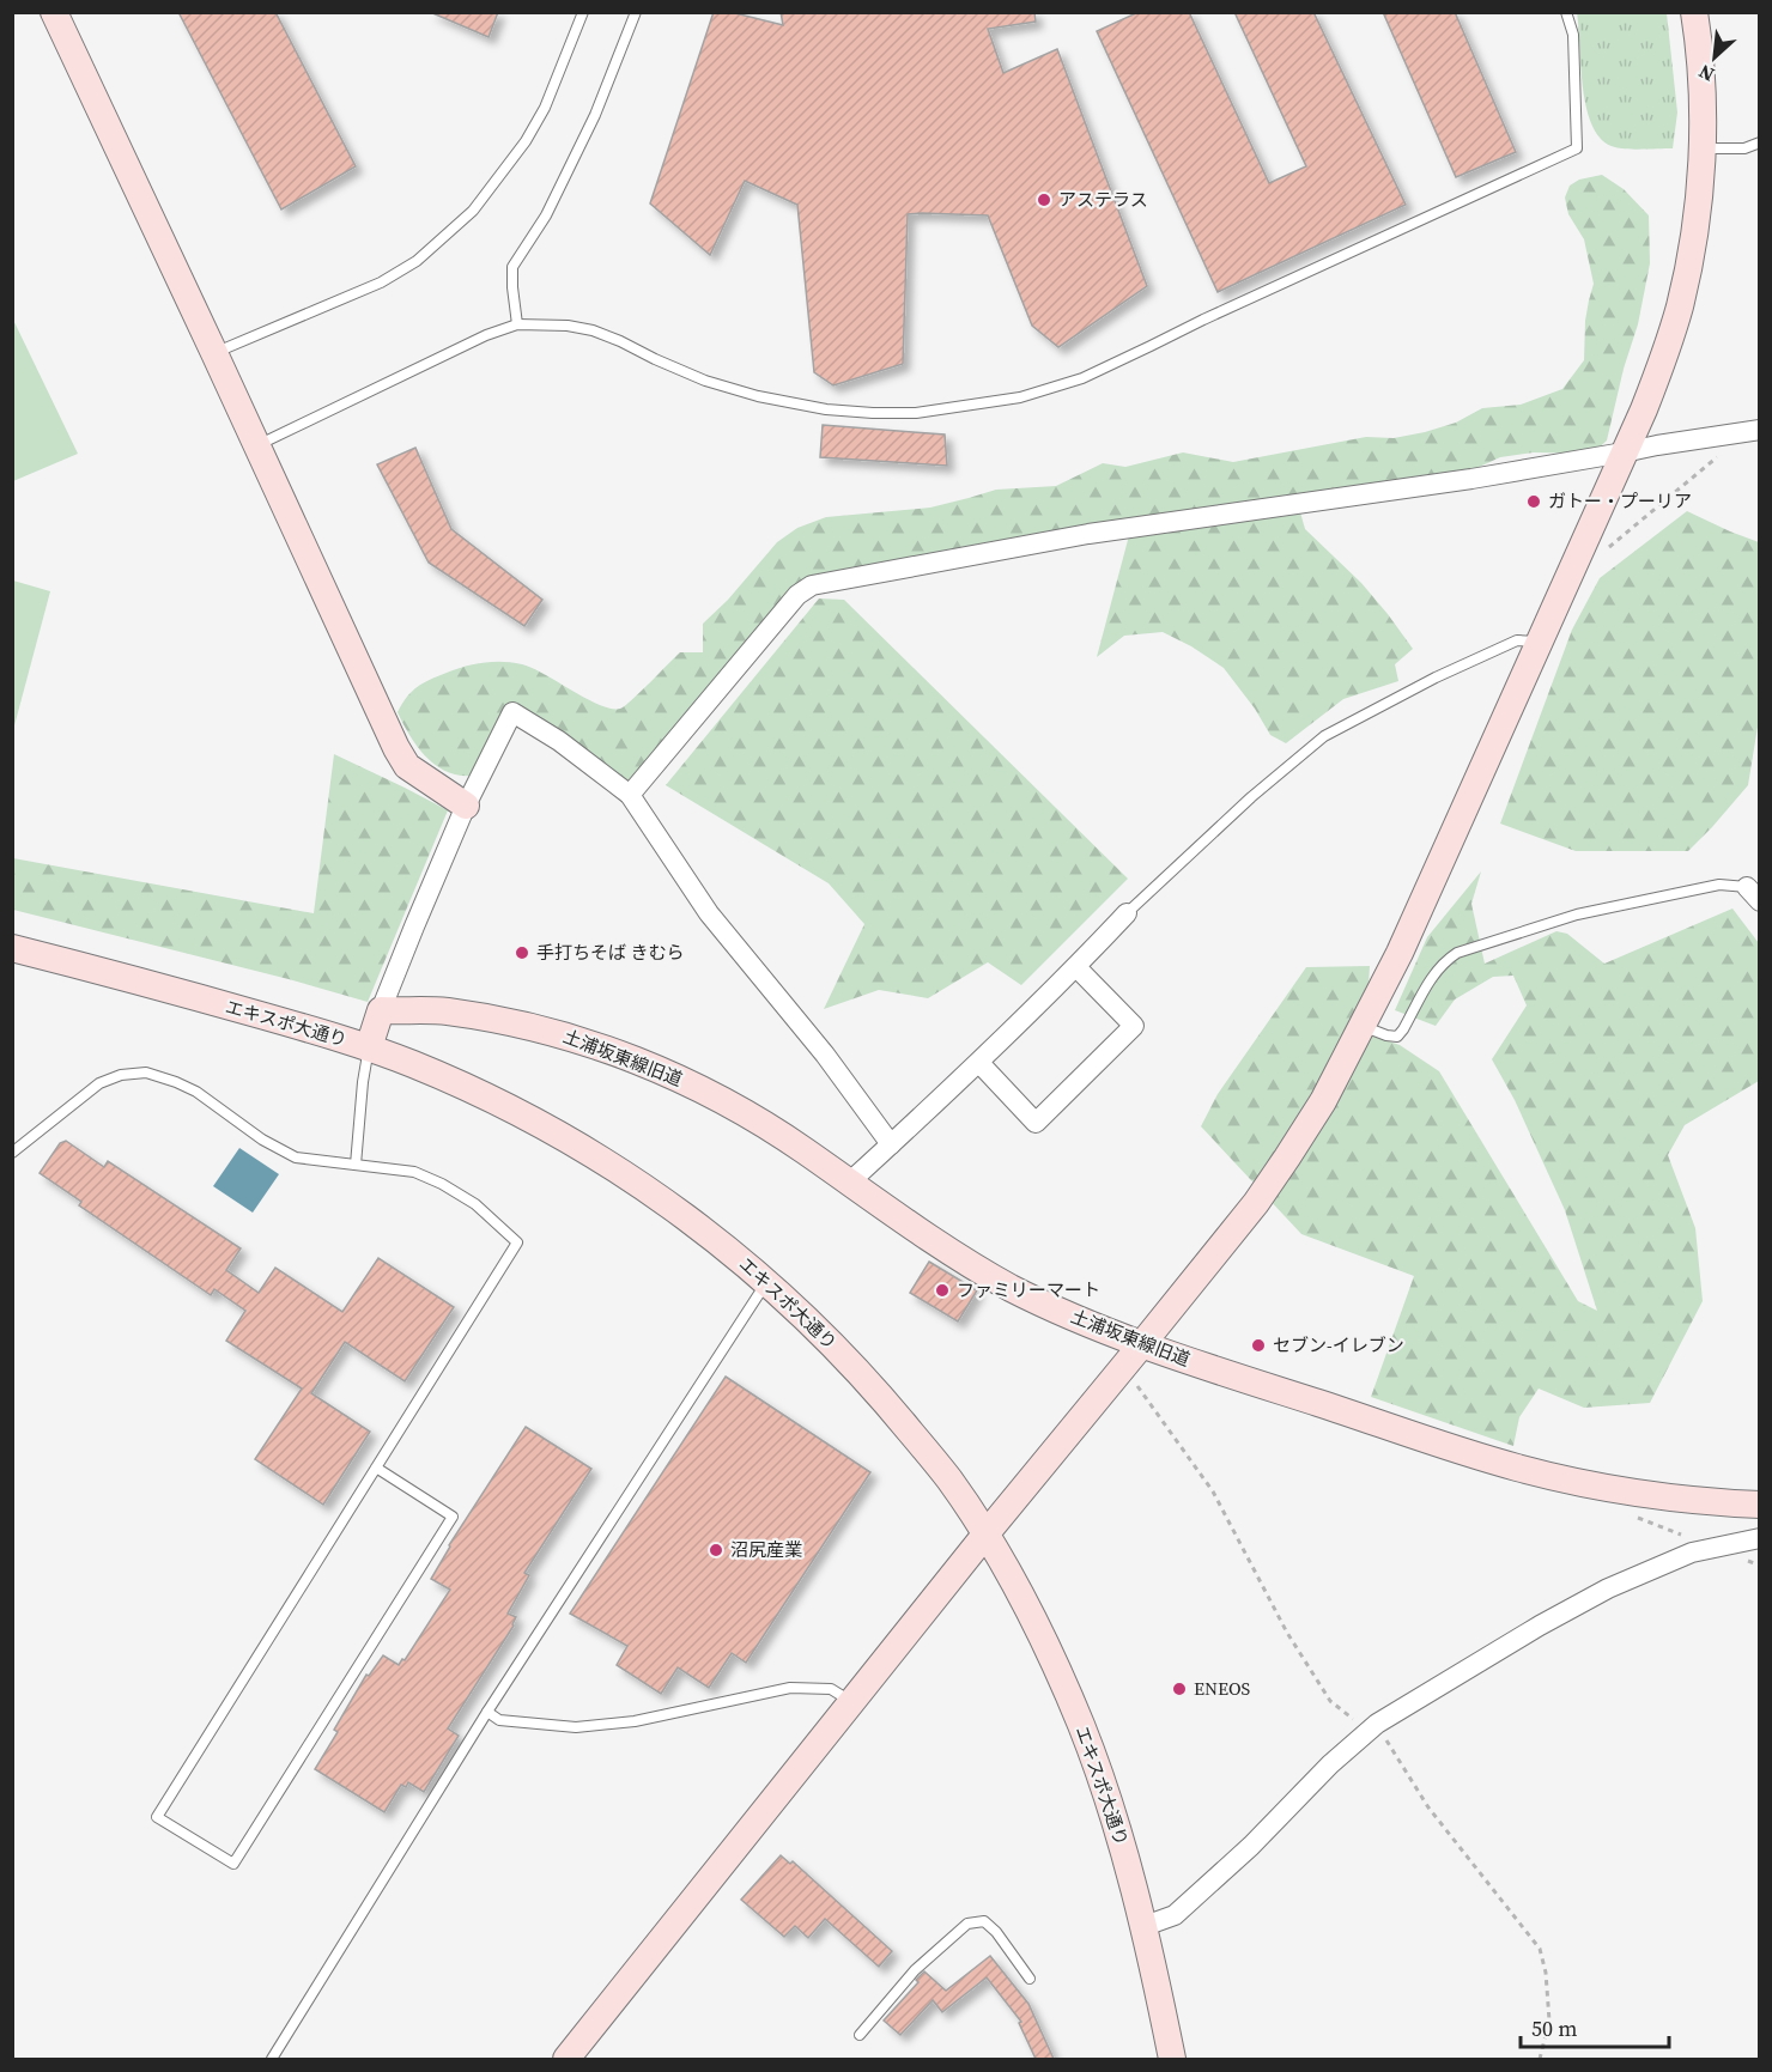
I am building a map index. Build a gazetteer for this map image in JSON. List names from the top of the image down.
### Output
{
  "streets": {
    "street": ["エキスポ大通り", "土浦坂東線旧道"]
  },
  "places": [
    "アステラス",
    "ガトー・プーリア",
    "手打ちそば きむら",
    "ファミリーマート",
    "セブン-イレブン",
    "沼尻産業",
    "ENEOS"
  ],
  "scale_bar": "50 m",
  "north": "bottom left"
}
